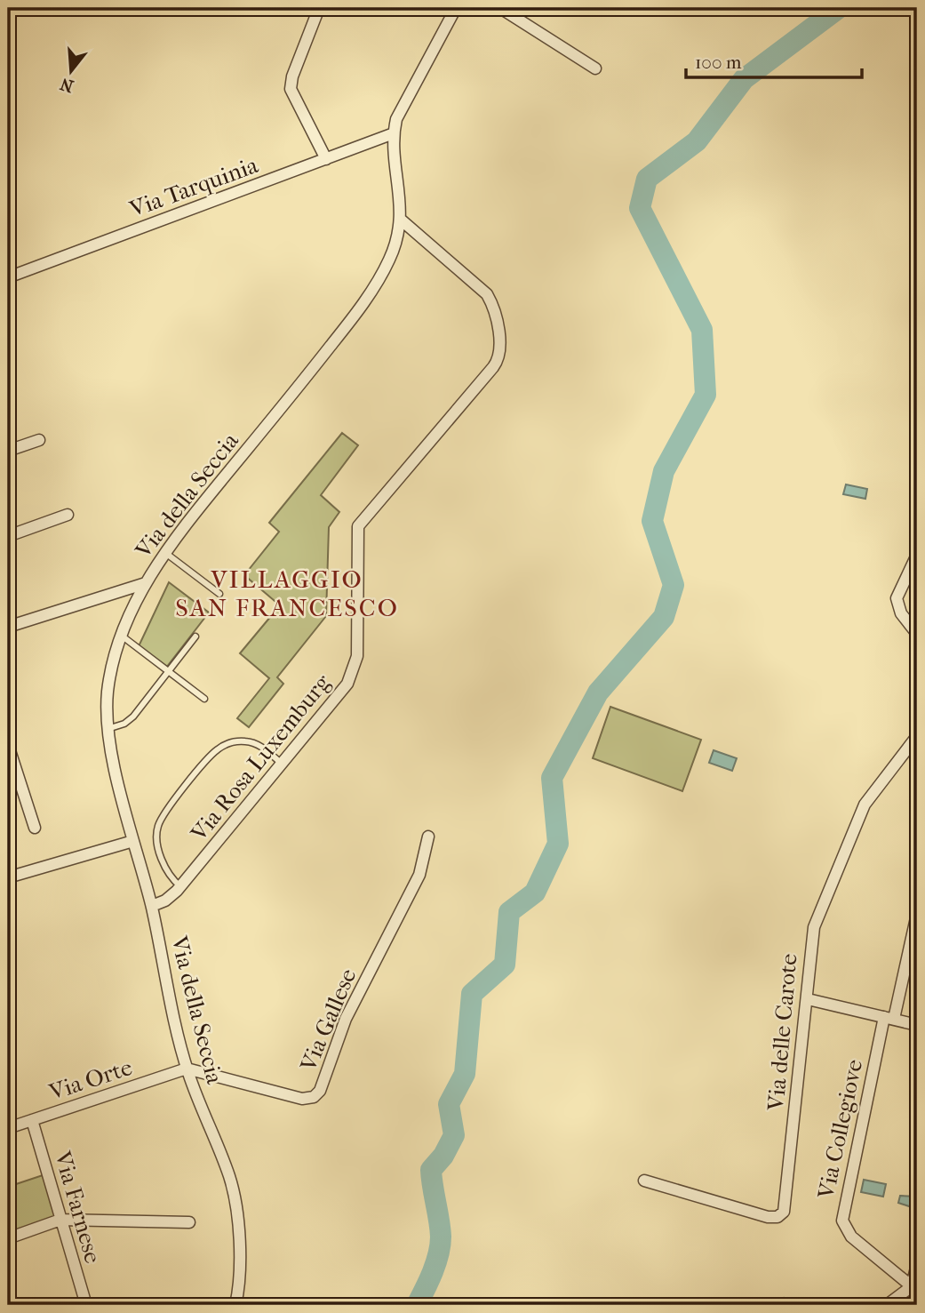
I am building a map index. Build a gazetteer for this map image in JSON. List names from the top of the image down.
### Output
{
  "streets": {
    "street": [
      "Via Tarquinia",
      "Via della Seccia",
      "Via Rosa Luxemburg",
      "Via Gallese",
      "Via delle Carote",
      "Via Orte",
      "Via Collegiove",
      "Via Farnese"
    ]
  },
  "crossings": [
    ["Via Tarquinia", "Via della Seccia"],
    ["Via della Seccia", "Via Rosa Luxemburg"],
    ["Via della Seccia", "Via Gallese"],
    ["Via della Seccia", "Via Orte"],
    ["Via Gallese", "Via Orte"],
    ["Via Orte", "Via Farnese"]
  ],
  "districts": ["VILLAGGIO SAN FRANCESCO"],
  "scale_bar": "100 m",
  "north": "bottom"
}
